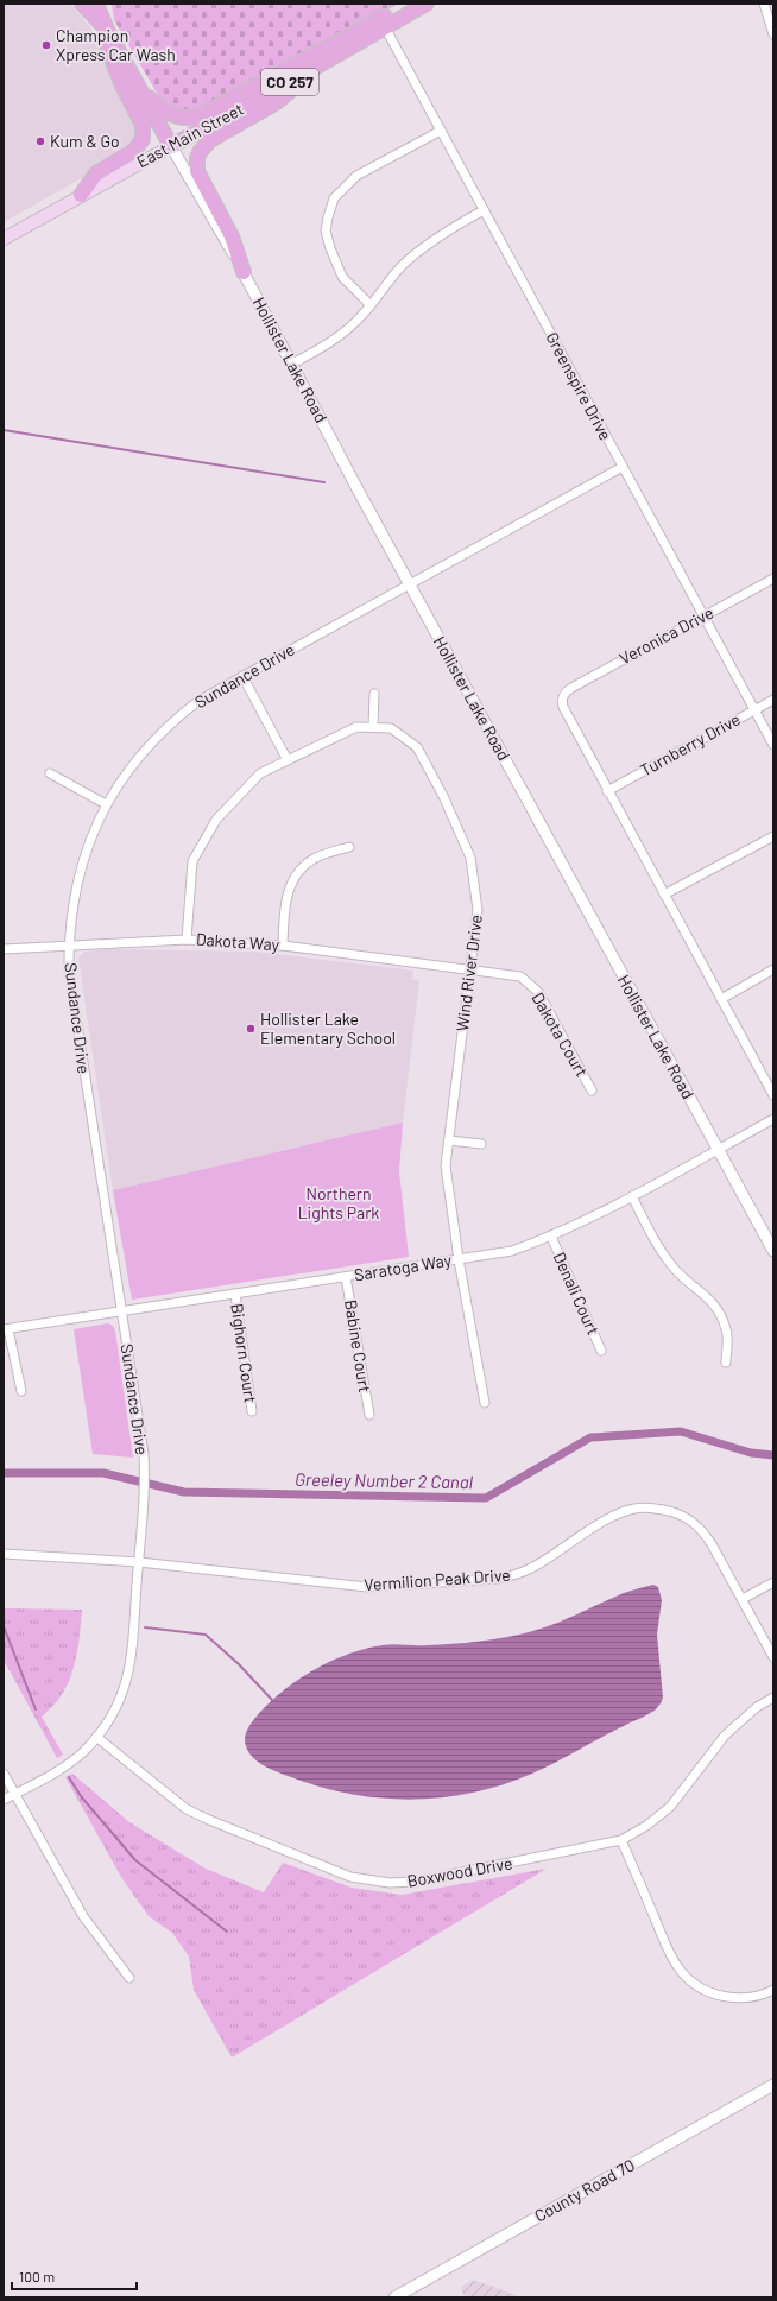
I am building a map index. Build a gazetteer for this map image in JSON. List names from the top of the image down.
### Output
{
  "streets": {
    "main road": ["CO 257", "East Main Street"],
    "street": [
      "Hollister Lake Road",
      "Greenspire Drive",
      "Veronica Drive",
      "Sundance Drive",
      "Turnberry Drive",
      "Dakota Way",
      "Wind River Drive",
      "Dakota Court",
      "Saratoga Way",
      "Denali Court",
      "Babine Court",
      "Bighorn Court",
      "Vermilion Peak Drive",
      "Boxwood Drive",
      "County Road 70"
    ]
  },
  "crossings": [
    ["East Main Street", "Hollister Lake Road"],
    ["East Main Street", "Greenspire Drive"],
    ["Hollister Lake Road", "Sundance Drive"],
    ["Hollister Lake Road", "Saratoga Way"],
    ["Greenspire Drive", "Veronica Drive"],
    ["Greenspire Drive", "Sundance Drive"],
    ["Greenspire Drive", "Turnberry Drive"],
    ["Veronica Drive", "Turnberry Drive"],
    ["Sundance Drive", "Dakota Way"],
    ["Sundance Drive", "Saratoga Way"],
    ["Sundance Drive", "Vermilion Peak Drive"],
    ["Sundance Drive", "Boxwood Drive"],
    ["Dakota Way", "Wind River Drive"],
    ["Dakota Way", "Dakota Court"],
    ["Wind River Drive", "Dakota Court"],
    ["Wind River Drive", "Saratoga Way"],
    ["Saratoga Way", "Denali Court"],
    ["Saratoga Way", "Babine Court"],
    ["Saratoga Way", "Bighorn Court"]
  ],
  "water": ["Greeley Number 2 Canal"],
  "parks": ["Northern Lights Park"],
  "places": ["Champion Xpress Car Wash", "Kum & Go", "Hollister Lake Elementary School"],
  "scale_bar": "100 m"
}
